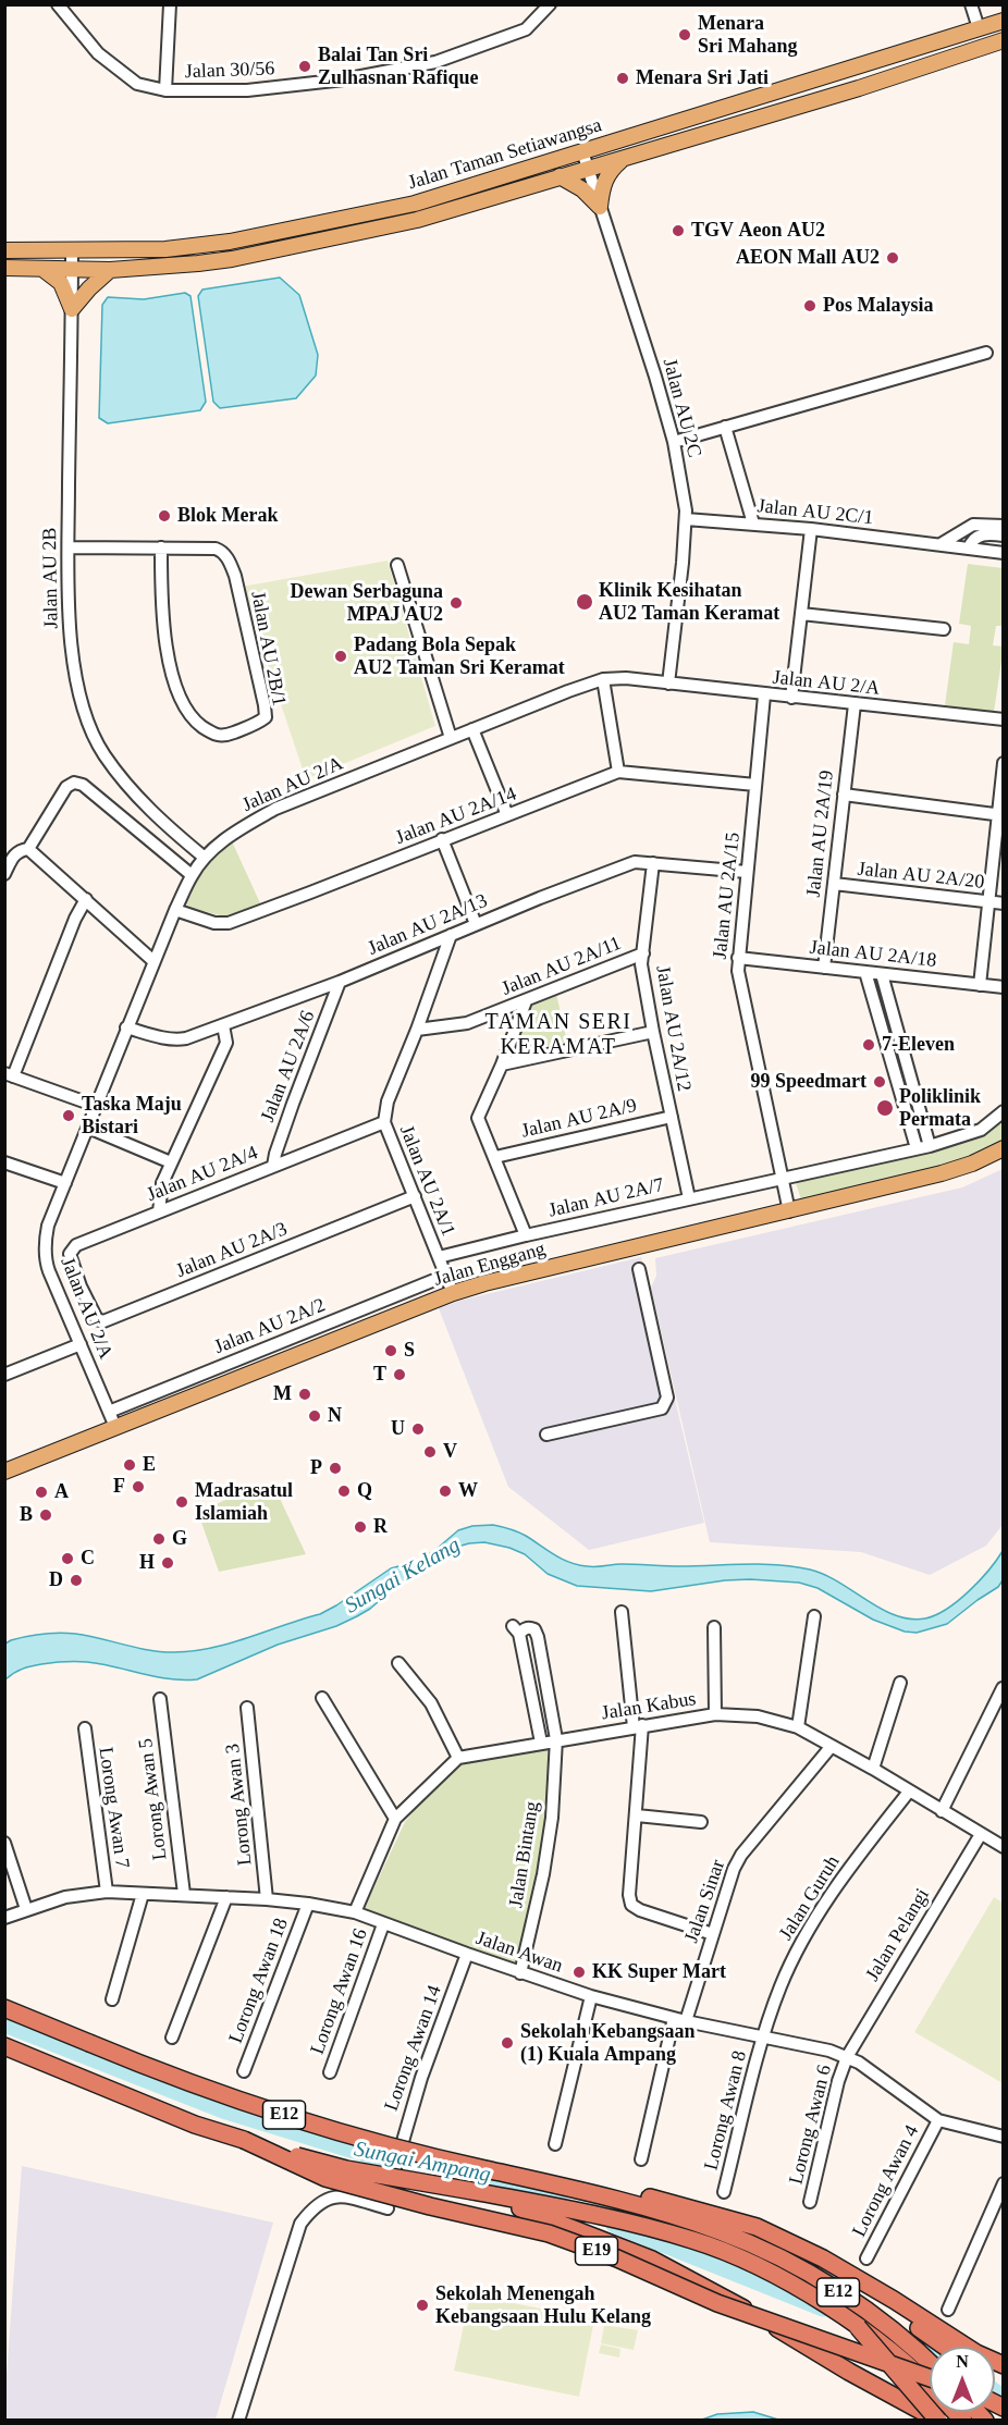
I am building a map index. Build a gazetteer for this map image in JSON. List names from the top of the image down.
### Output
{
  "streets": {
    "highway": ["E12", "E19"],
    "main road": ["Jalan Taman Setiawangsa", "Jalan Enggang"],
    "street": [
      "Jalan 30/56",
      "Jalan AU 2C",
      "Jalan AU 2C/1",
      "Jalan AU 2B",
      "Jalan AU 2B/1",
      "Jalan AU 2/A",
      "Jalan AU 2A/14",
      "Jalan AU 2A/19",
      "Jalan AU 2A/20",
      "Jalan AU 2A/15",
      "Jalan AU 2A/13",
      "Jalan AU 2A/18",
      "Jalan AU 2A/11",
      "Jalan AU 2A/12",
      "Jalan AU 2A/6",
      "Jalan AU 2A/9",
      "Jalan AU 2A/4",
      "Jalan AU 2A/1",
      "Jalan AU 2A/7",
      "Jalan AU 2A/3",
      "Jalan AU 2A/2",
      "Jalan Kabus",
      "Lorong Awan 5",
      "Lorong Awan 3",
      "Lorong Awan 7",
      "Jalan Bintang",
      "Jalan Guruh",
      "Jalan Sinar",
      "Jalan Pelangi",
      "Jalan Awan",
      "Lorong Awan 18",
      "Lorong Awan 16",
      "Lorong Awan 14",
      "Lorong Awan 8",
      "Lorong Awan 6",
      "Lorong Awan 4"
    ]
  },
  "crossings": [
    ["Jalan Taman Setiawangsa", "Jalan AU 2C"],
    ["Jalan Taman Setiawangsa", "Jalan AU 2B"],
    ["Jalan AU 2C", "Jalan AU 2C/1"],
    ["Jalan AU 2C", "Jalan AU 2/A"],
    ["Jalan AU 2B", "Jalan AU 2B/1"],
    ["Jalan AU 2B", "Jalan AU 2/A"],
    ["Jalan AU 2/A", "Jalan AU 2A/14"],
    ["Jalan AU 2/A", "Jalan AU 2A/19"],
    ["Jalan AU 2/A", "Jalan AU 2A/15"],
    ["Jalan AU 2/A", "Jalan AU 2A/13"],
    ["Jalan AU 2/A", "Jalan Enggang"],
    ["Jalan AU 2/A", "Jalan AU 2A/2"],
    ["Jalan AU 2A/14", "Jalan AU 2A/15"],
    ["Jalan AU 2A/19", "Jalan AU 2A/20"],
    ["Jalan AU 2A/19", "Jalan AU 2A/18"],
    ["Jalan AU 2A/15", "Jalan AU 2A/13"],
    ["Jalan AU 2A/15", "Jalan AU 2A/18"],
    ["Jalan AU 2A/15", "Jalan AU 2A/7"],
    ["Jalan AU 2A/15", "Jalan Enggang"],
    ["Jalan AU 2A/13", "Jalan AU 2A/12"],
    ["Jalan AU 2A/13", "Jalan AU 2A/6"],
    ["Jalan AU 2A/13", "Jalan AU 2A/1"],
    ["Jalan AU 2A/11", "Jalan AU 2A/12"],
    ["Jalan AU 2A/11", "Jalan AU 2A/1"],
    ["Jalan AU 2A/12", "Jalan AU 2A/9"],
    ["Jalan AU 2A/12", "Jalan AU 2A/7"],
    ["Jalan AU 2A/6", "Jalan AU 2A/4"],
    ["Jalan AU 2A/4", "Jalan AU 2A/1"],
    ["Jalan AU 2A/4", "Jalan AU 2A/3"],
    ["Jalan AU 2A/1", "Jalan AU 2A/7"],
    ["Jalan AU 2A/1", "Jalan AU 2A/3"],
    ["Jalan AU 2A/1", "Jalan Enggang"],
    ["Jalan AU 2A/1", "Jalan AU 2A/2"],
    ["Jalan Kabus", "Jalan Bintang"],
    ["Jalan Kabus", "Jalan Guruh"],
    ["Jalan Kabus", "Jalan Sinar"],
    ["Jalan Kabus", "Jalan Pelangi"],
    ["Lorong Awan 5", "Jalan Awan"],
    ["Lorong Awan 3", "Jalan Awan"],
    ["Lorong Awan 7", "Jalan Awan"],
    ["Jalan Bintang", "Jalan Awan"],
    ["Jalan Guruh", "Jalan Awan"],
    ["Jalan Guruh", "Lorong Awan 8"],
    ["Jalan Sinar", "Jalan Awan"],
    ["Jalan Pelangi", "Jalan Awan"],
    ["Jalan Pelangi", "Lorong Awan 6"],
    ["Jalan Awan", "Lorong Awan 18"],
    ["Jalan Awan", "Lorong Awan 16"],
    ["Jalan Awan", "Lorong Awan 14"],
    ["Jalan Awan", "Lorong Awan 8"],
    ["Jalan Awan", "Lorong Awan 6"],
    ["Jalan Awan", "Lorong Awan 4"],
    ["E12", "E19"]
  ],
  "districts": ["TAMAN SERI KERAMAT"],
  "water": ["Sungai Kelang", "Sungai Ampang"],
  "places": [
    "Menara Sri Mahang",
    "Balai Tan Sri Zulhasnan Rafique",
    "Menara Sri Jati",
    "TGV Aeon AU2",
    "AEON Mall AU2",
    "Pos Malaysia",
    "Blok Merak",
    "Klinik Kesihatan AU2 Taman Keramat",
    "Dewan Serbaguna MPAJ AU2",
    "Padang Bola Sepak AU2 Taman Sri Keramat",
    "7-Eleven",
    "99 Speedmart",
    "Poliklinik Permata",
    "Taska Maju Bistari",
    "S",
    "T",
    "M",
    "N",
    "U",
    "V",
    "E",
    "P",
    "F",
    "Q",
    "W",
    "A",
    "Madrasatul Islamiah",
    "B",
    "R",
    "G",
    "C",
    "H",
    "D",
    "KK Super Mart",
    "Sekolah Kebangsaan (1) Kuala Ampang",
    "Sekolah Menengah Kebangsaan Hulu Kelang"
  ],
  "north": "top"
}
